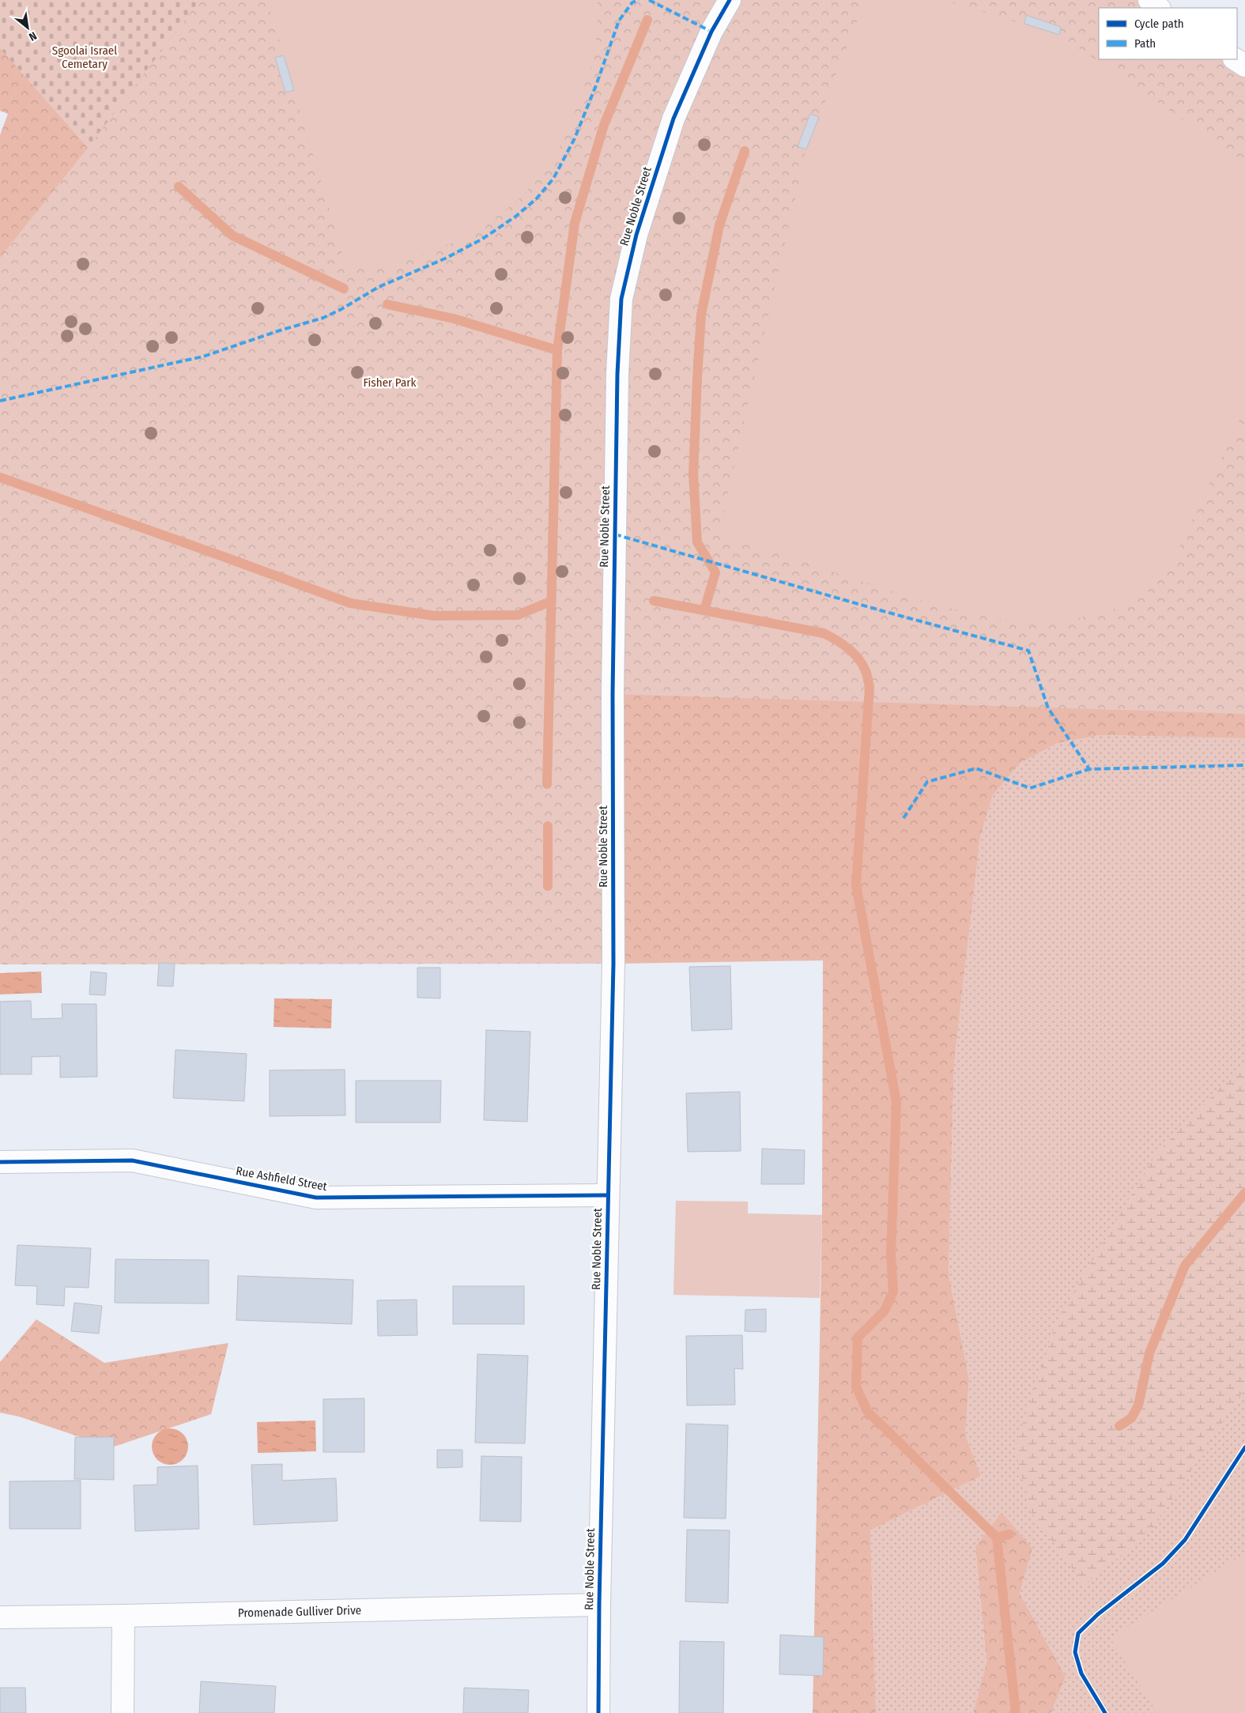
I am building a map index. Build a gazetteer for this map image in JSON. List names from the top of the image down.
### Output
{
  "streets": {
    "street": ["Rue Noble Street", "Rue Ashfield Street", "Promenade Gulliver Drive"]
  },
  "crossings": [
    ["Rue Noble Street", "Rue Ashfield Street"],
    ["Rue Noble Street", "Promenade Gulliver Drive"]
  ],
  "parks": ["Sgoolai Israel Cemetary", "Fisher Park"],
  "legend": ["Cycle path", "Path"],
  "north": "bottom right"
}
